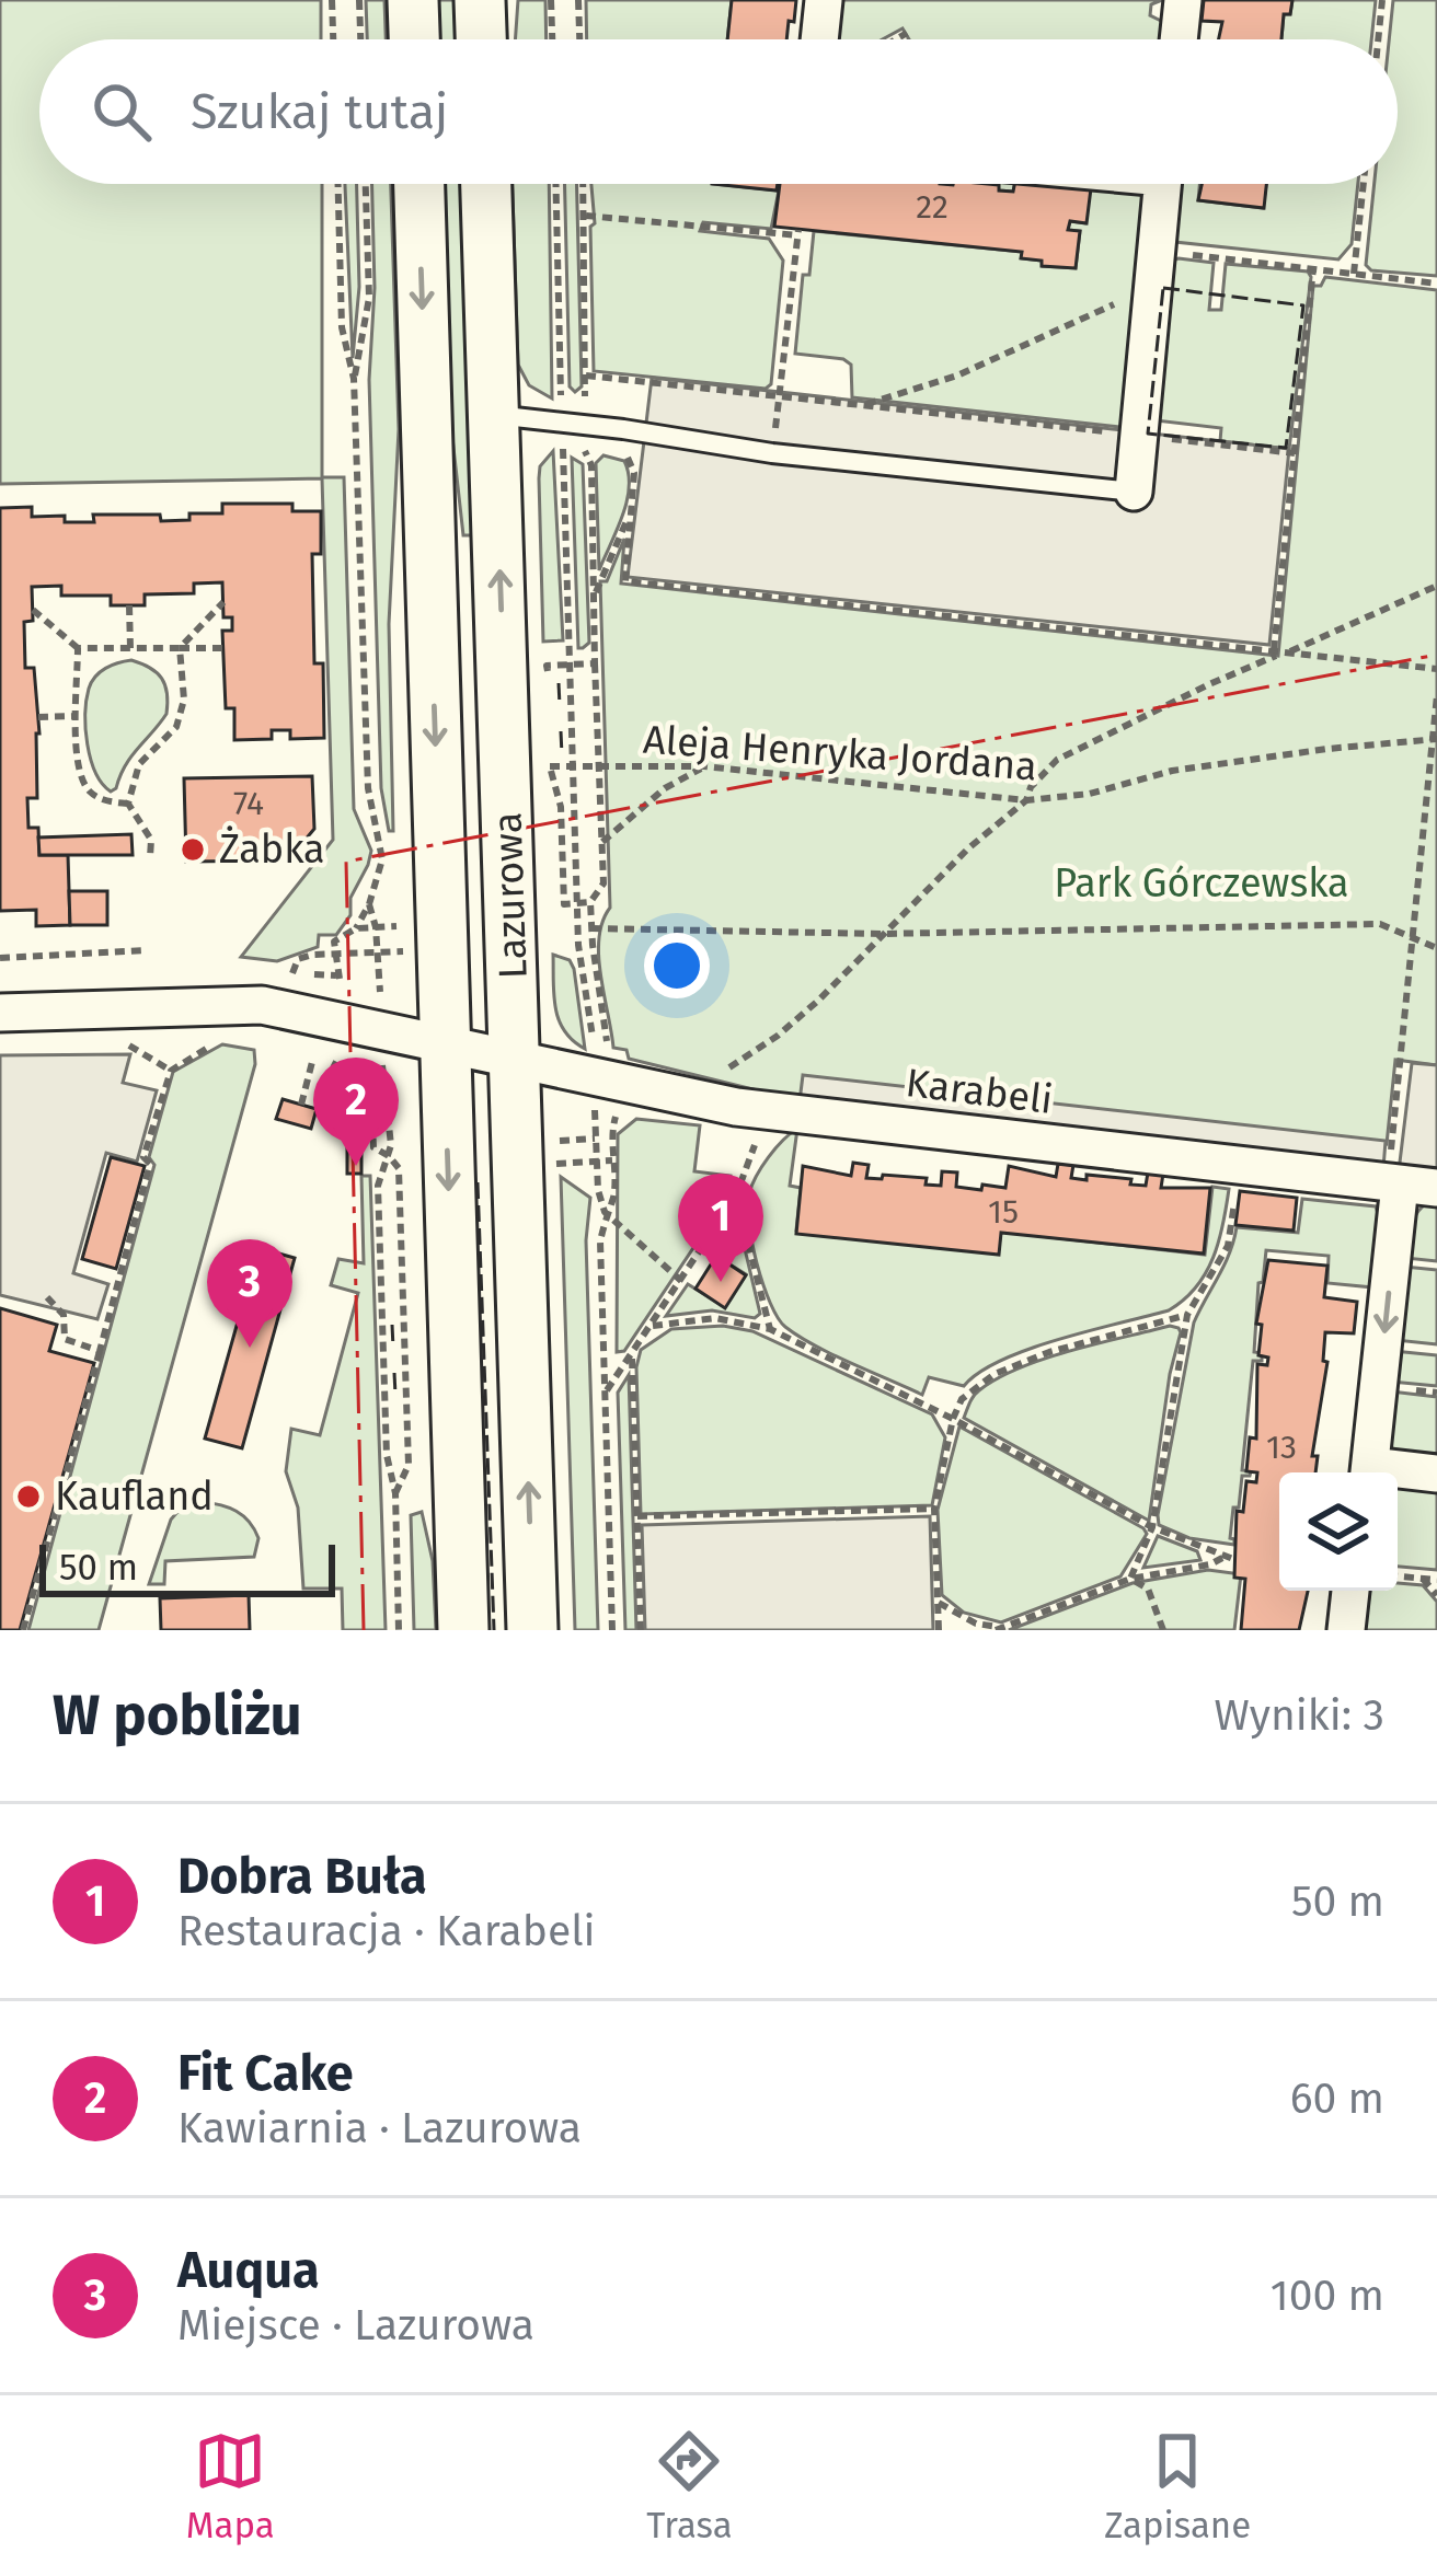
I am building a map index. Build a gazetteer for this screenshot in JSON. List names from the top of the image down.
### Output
{
  "streets": {
    "main road": ["Lazurowa"],
    "street": ["Karabeli"],
    "path": ["Aleja Henryka Jordana"]
  },
  "crossings": [
    ["Lazurowa", "Karabeli"]
  ],
  "parks": ["Park Górczewska"],
  "places": ["Żabka", "Kaufland"],
  "house_numbers": [
    "22",
    "74",
    "15",
    "13"
  ],
  "scale_bar": "50 m",
  "page": {
    "search": "Szukaj tutaj",
    "pins": ["2", "1", "3"],
    "scale": "50 m",
    "heading": ["W pobliżu", "Wyniki: 3"],
    "list": [
      {
        "mark": "1",
        "name": "Dobra Buła",
        "note": "Restauracja · Karabeli",
        "value": "50 m"
      },
      {
        "mark": "2",
        "name": "Fit Cake",
        "note": "Kawiarnia · Lazurowa",
        "value": "60 m"
      },
      {
        "mark": "3",
        "name": "Auqua",
        "note": "Miejsce · Lazurowa",
        "value": "100 m"
      }
    ],
    "nav": ["Mapa", "Trasa", "Zapisane"]
  }
}
